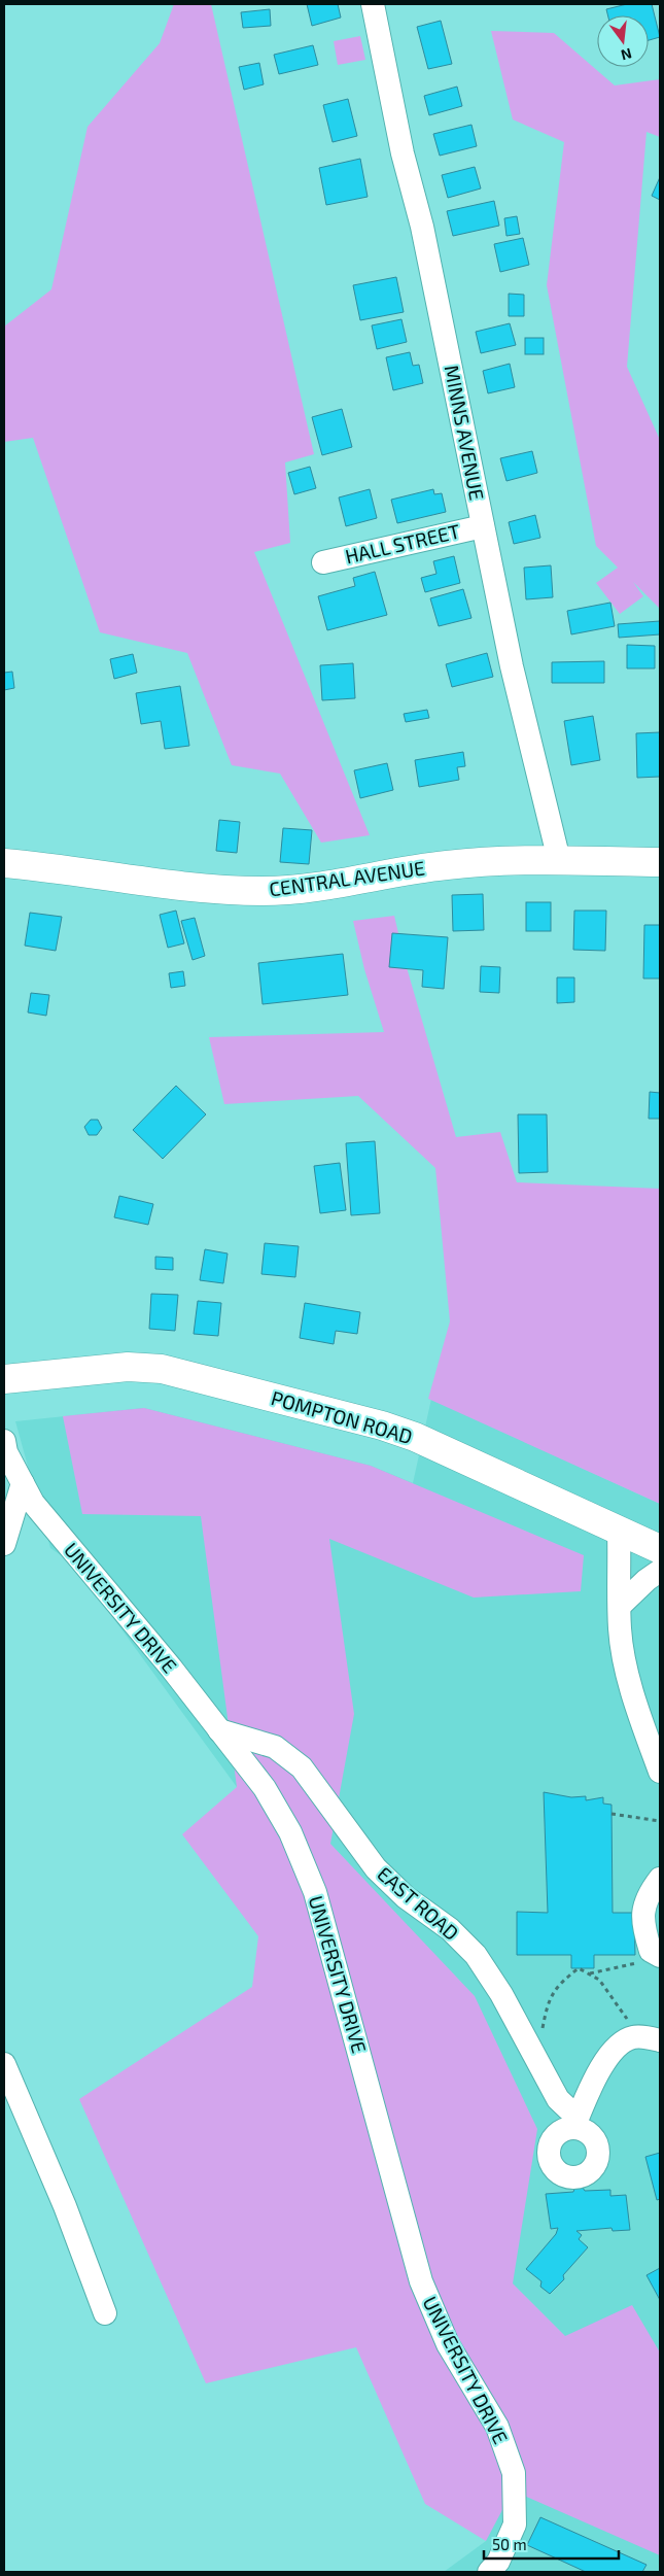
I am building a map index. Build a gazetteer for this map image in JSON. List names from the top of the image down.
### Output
{
  "streets": {
    "main road": ["CENTRAL AVENUE", "POMPTON ROAD"],
    "street": [
      "MINNS AVENUE",
      "HALL STREET",
      "UNIVERSITY DRIVE",
      "EAST ROAD"
    ]
  },
  "crossings": [
    ["MINNS AVENUE", "HALL STREET"],
    ["MINNS AVENUE", "CENTRAL AVENUE"],
    ["UNIVERSITY DRIVE", "EAST ROAD"]
  ],
  "scale_bar": "50 m",
  "north": "bottom"
}
